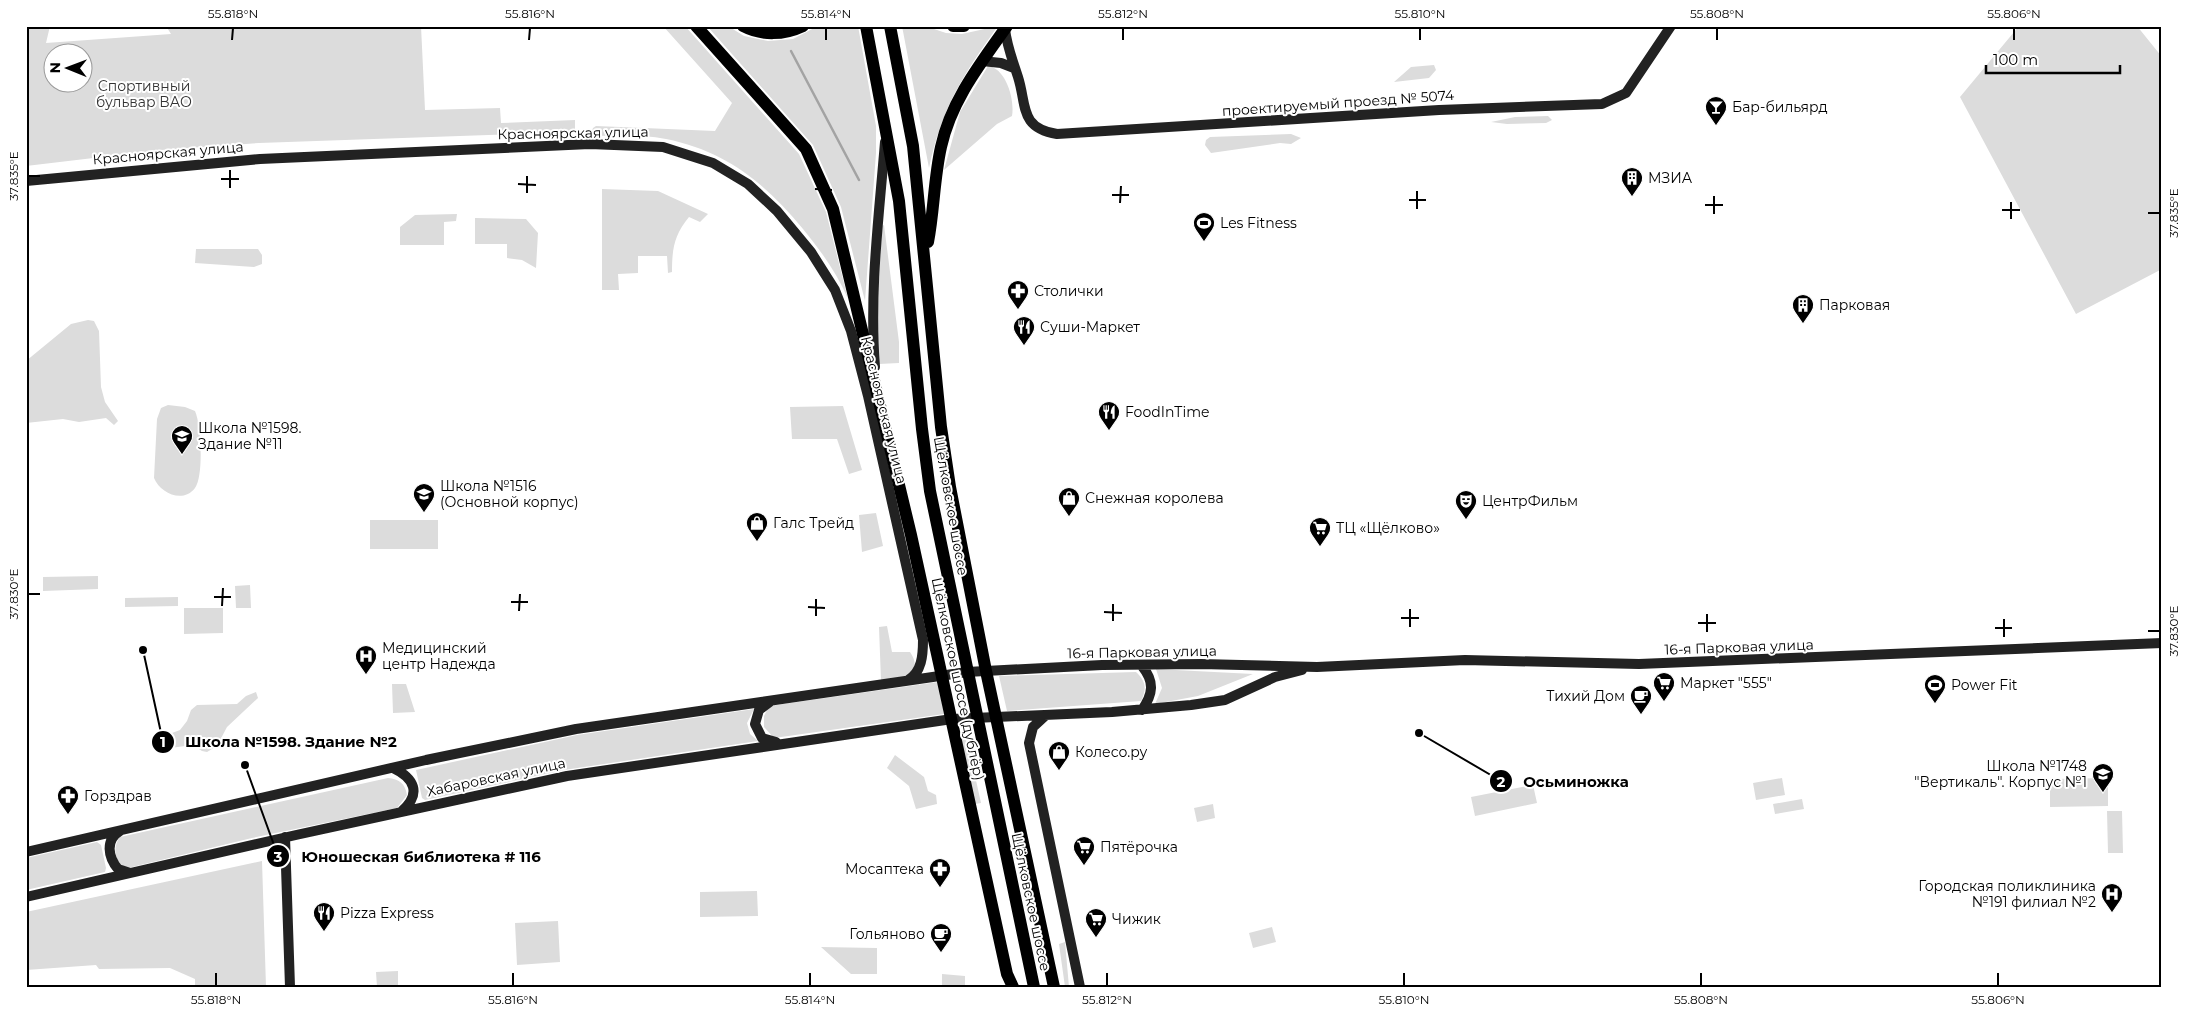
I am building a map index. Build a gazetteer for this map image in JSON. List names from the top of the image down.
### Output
{
  "streets": {
    "main road": [
      "проектируемый проезд № 5074",
      "Красноярская улица",
      "Щёлковское шоссе",
      "16-я Парковая улица",
      "Щёлковское шоссе (дублёр)",
      "Хабаровская улица"
    ]
  },
  "crossings": [
    ["Щёлковское шоссе", "16-я Парковая улица"],
    ["Щёлковское шоссе", "Хабаровская улица"],
    ["16-я Парковая улица", "Хабаровская улица"],
    ["Щёлковское шоссе (дублёр)", "Хабаровская улица"]
  ],
  "parks": ["Спортивный бульвар ВАО"],
  "places": {
    "bar": ["Бар-бильярд"],
    "building": ["МЗИА", "Парковая"],
    "sports": ["Les Fitness", "Power Fit"],
    "pharmacy": ["Столички", "Горздрав", "Мосаптека"],
    "restaurant": ["Суши-Маркет", "FoodInTime", "Pizza Express"],
    "school or university": ["Школа №1598. Здание №11", "Школа №1516 (Основной корпус)", "Школа №1748 \"Вертикаль\". Корпус №1"],
    "shop": ["Снежная королева", "Галс Трейд", "Колесо.ру"],
    "theatre": ["ЦентрФильм"],
    "supermarket": [
      "ТЦ «Щёлково»",
      "Маркет \"555\"",
      "Пятёрочка",
      "Чижик"
    ],
    "other": ["Школа №1598. Здание №2", "Осьминожка", "Юношеская библиотека # 116"],
    "hospital": ["Медицинский центр Надежда", "Городская поликлиника №191 филиал №2"],
    "cafe": ["Тихий Дом", "Гольяново"]
  },
  "scale_bar": "100 m",
  "north": "left",
  "coordinates": [
    "55.818°N",
    "55.816°N",
    "55.814°N",
    "55.812°N",
    "55.810°N",
    "55.808°N",
    "55.806°N",
    "37.835°E",
    "37.830°E"
  ]
}
